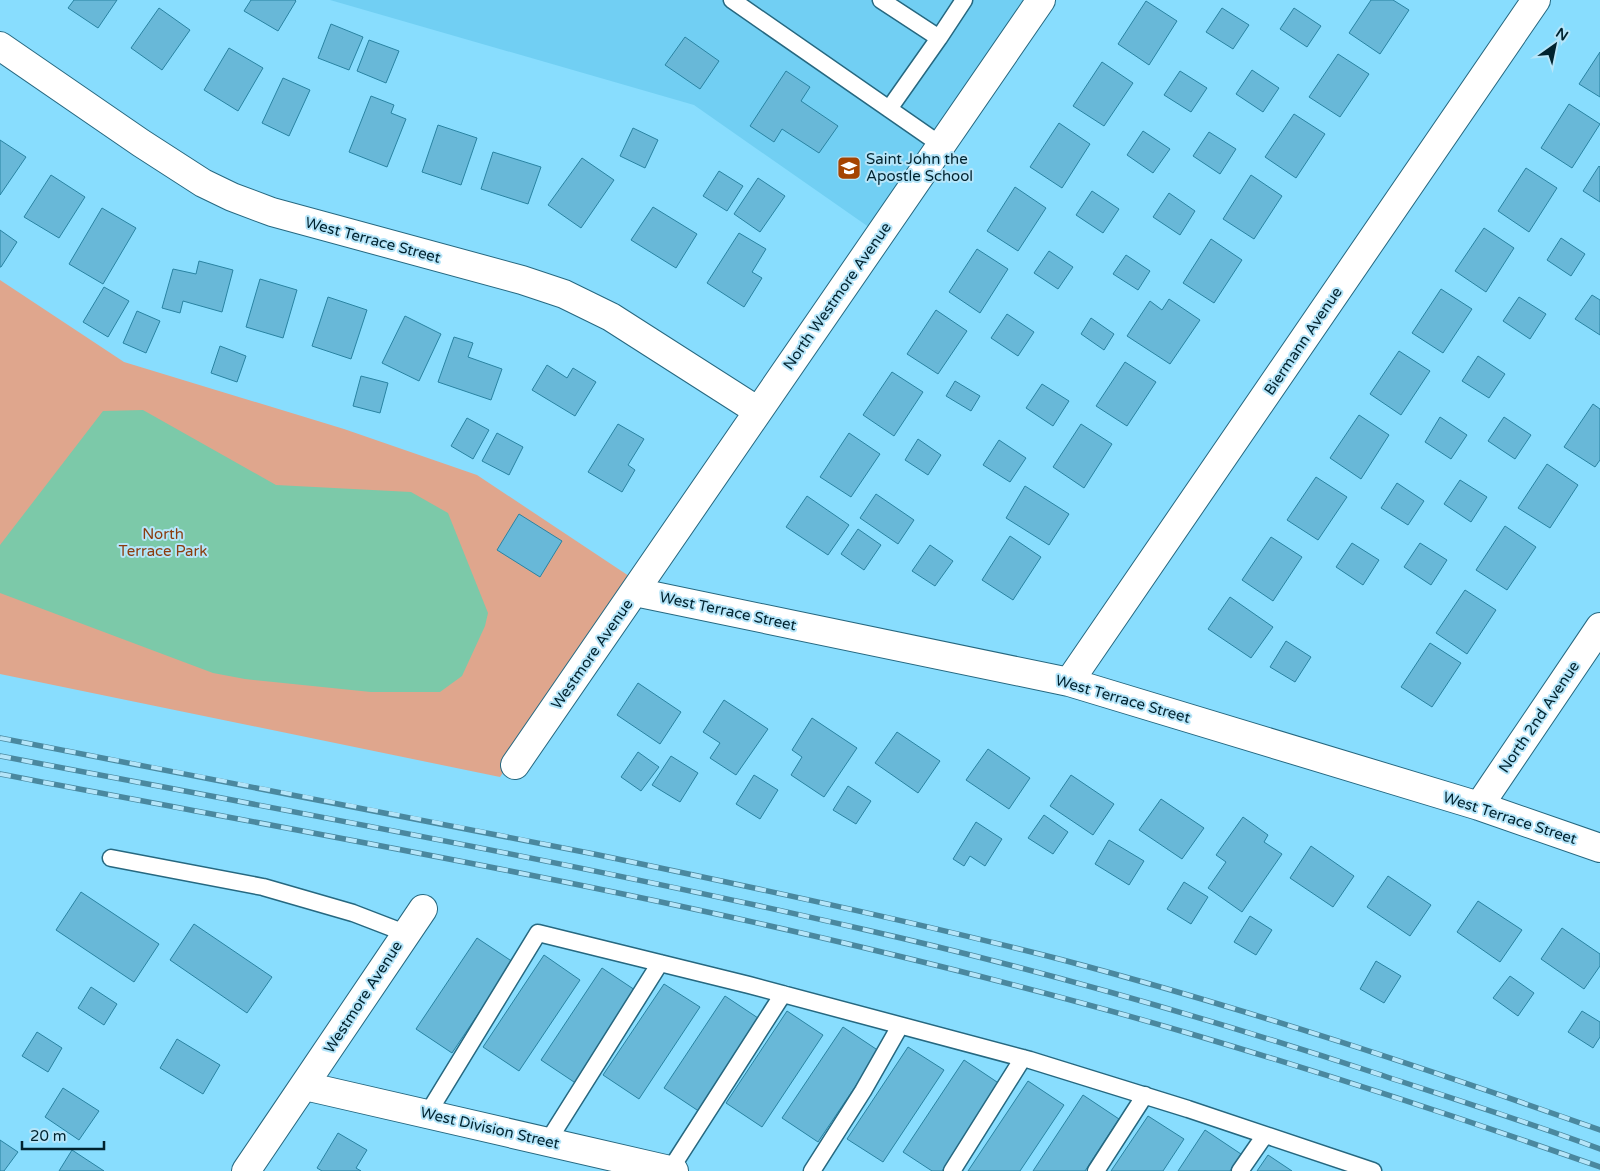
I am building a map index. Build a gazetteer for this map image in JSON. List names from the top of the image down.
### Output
{
  "streets": {
    "street": [
      "West Terrace Street",
      "North Westmore Avenue",
      "Biermann Avenue",
      "Westmore Avenue",
      "North 2nd Avenue",
      "West Division Street"
    ]
  },
  "crossings": [
    ["West Terrace Street", "North Westmore Avenue"],
    ["West Terrace Street", "Biermann Avenue"],
    ["West Terrace Street", "Westmore Avenue"],
    ["West Terrace Street", "North 2nd Avenue"],
    ["North Westmore Avenue", "Westmore Avenue"],
    ["Westmore Avenue", "West Division Street"]
  ],
  "parks": ["North Terrace Park"],
  "places": {
    "school or university": ["Saint John the Apostle School"]
  },
  "scale_bar": "20 m",
  "north": "top right"
}
